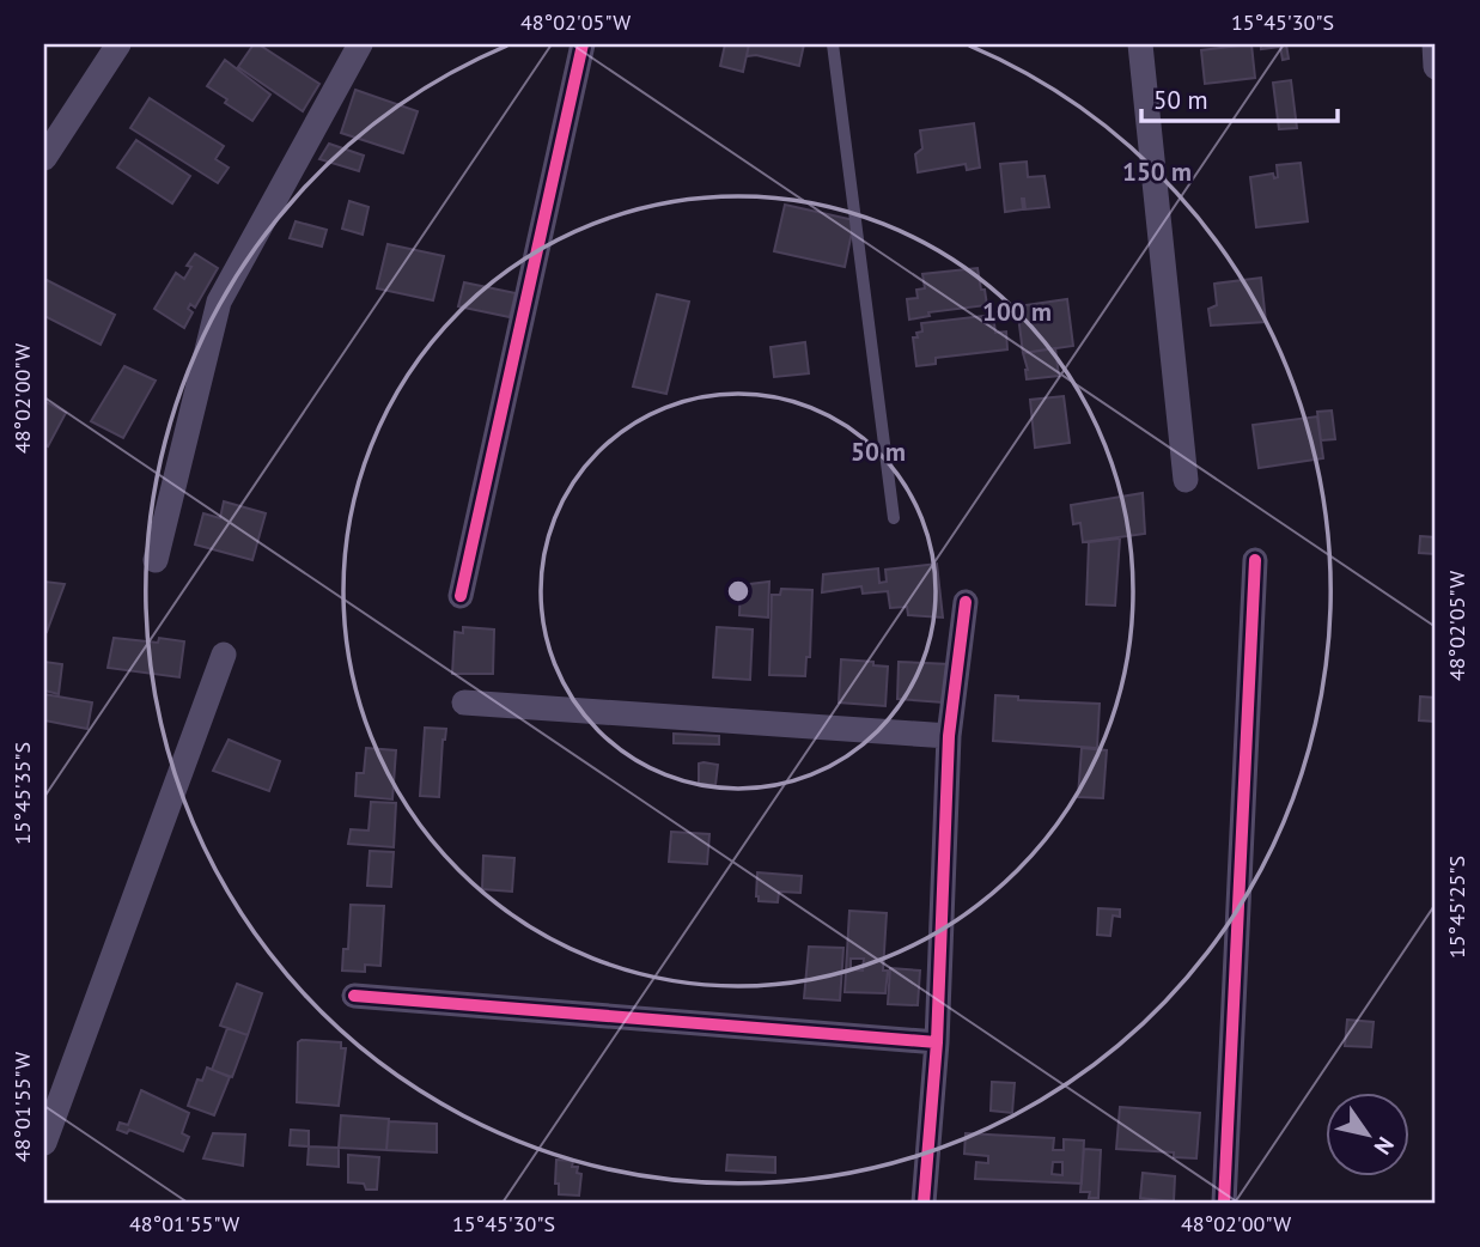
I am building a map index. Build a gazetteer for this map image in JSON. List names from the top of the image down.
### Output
{
  "scale_bar": "50 m",
  "north": "bottom right",
  "coordinates": [
    "48°02'05\"W",
    "15°45'30\"S",
    "48°02'00\"W",
    "15°45'35\"S",
    "15°45'25\"S",
    "48°01'55\"W"
  ],
  "rings": ["150 m", "100 m", "50 m"]
}
